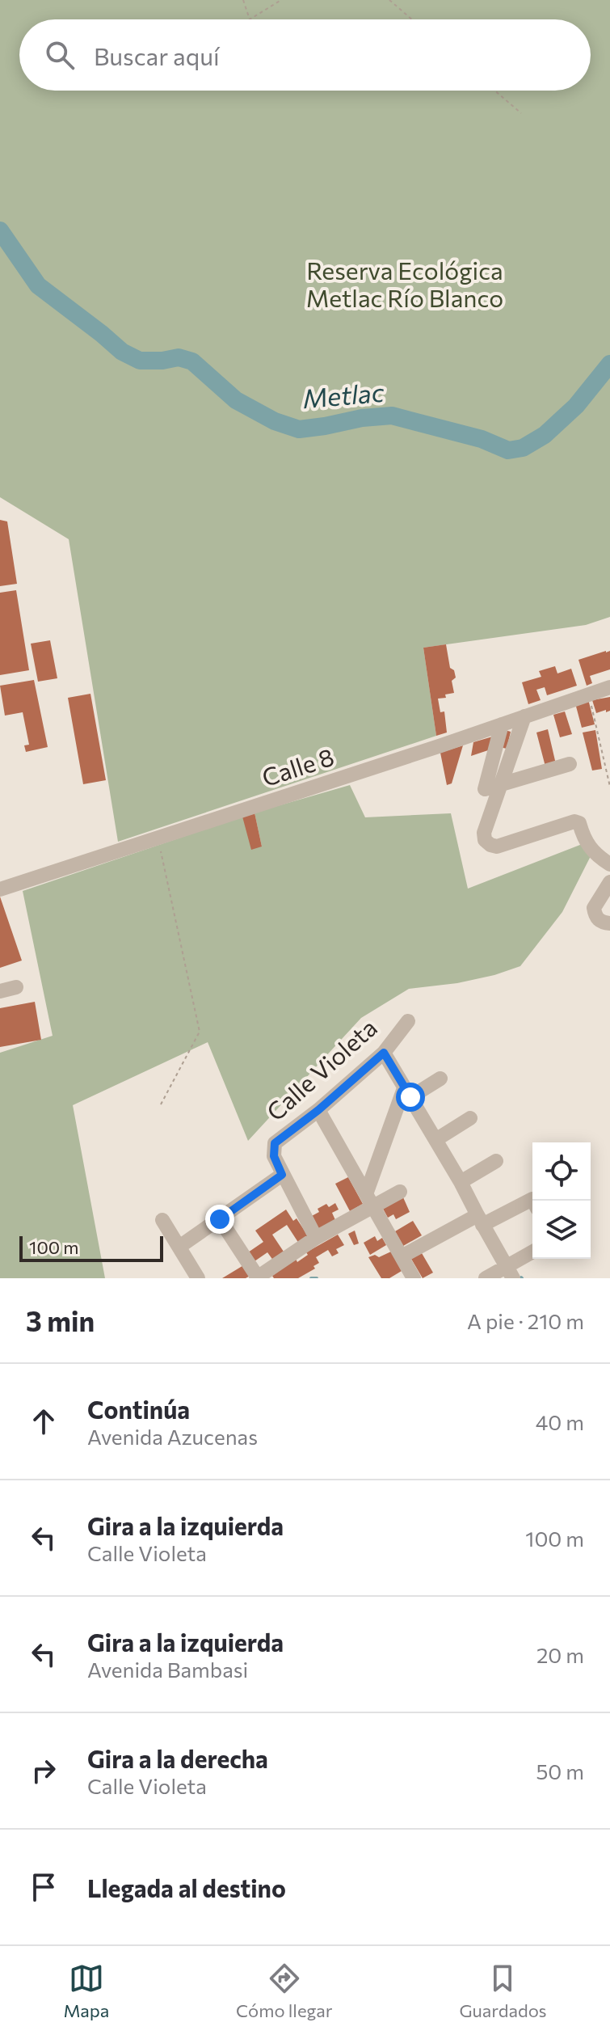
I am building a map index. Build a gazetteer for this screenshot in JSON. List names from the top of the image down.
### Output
{
  "streets": {
    "street": ["Calle 8", "Calle Violeta"]
  },
  "water": ["Metlac"],
  "parks": ["Reserva Ecológica Metlac Río Blanco"],
  "scale_bar": "100 m",
  "page": {
    "search": "Buscar aquí",
    "scale": "100 m",
    "heading": ["3 min", "A pie · 210 m"],
    "list": [
      ["Continúa", "Avenida Azucenas", "40 m"],
      ["Gira a la izquierda", "Calle Violeta", "100 m"],
      ["Gira a la izquierda", "Avenida Bambasi", "20 m"],
      ["Gira a la derecha", "Calle Violeta", "50 m"],
      "Llegada al destino"
    ],
    "nav": ["Mapa", "Cómo llegar", "Guardados"]
  }
}
